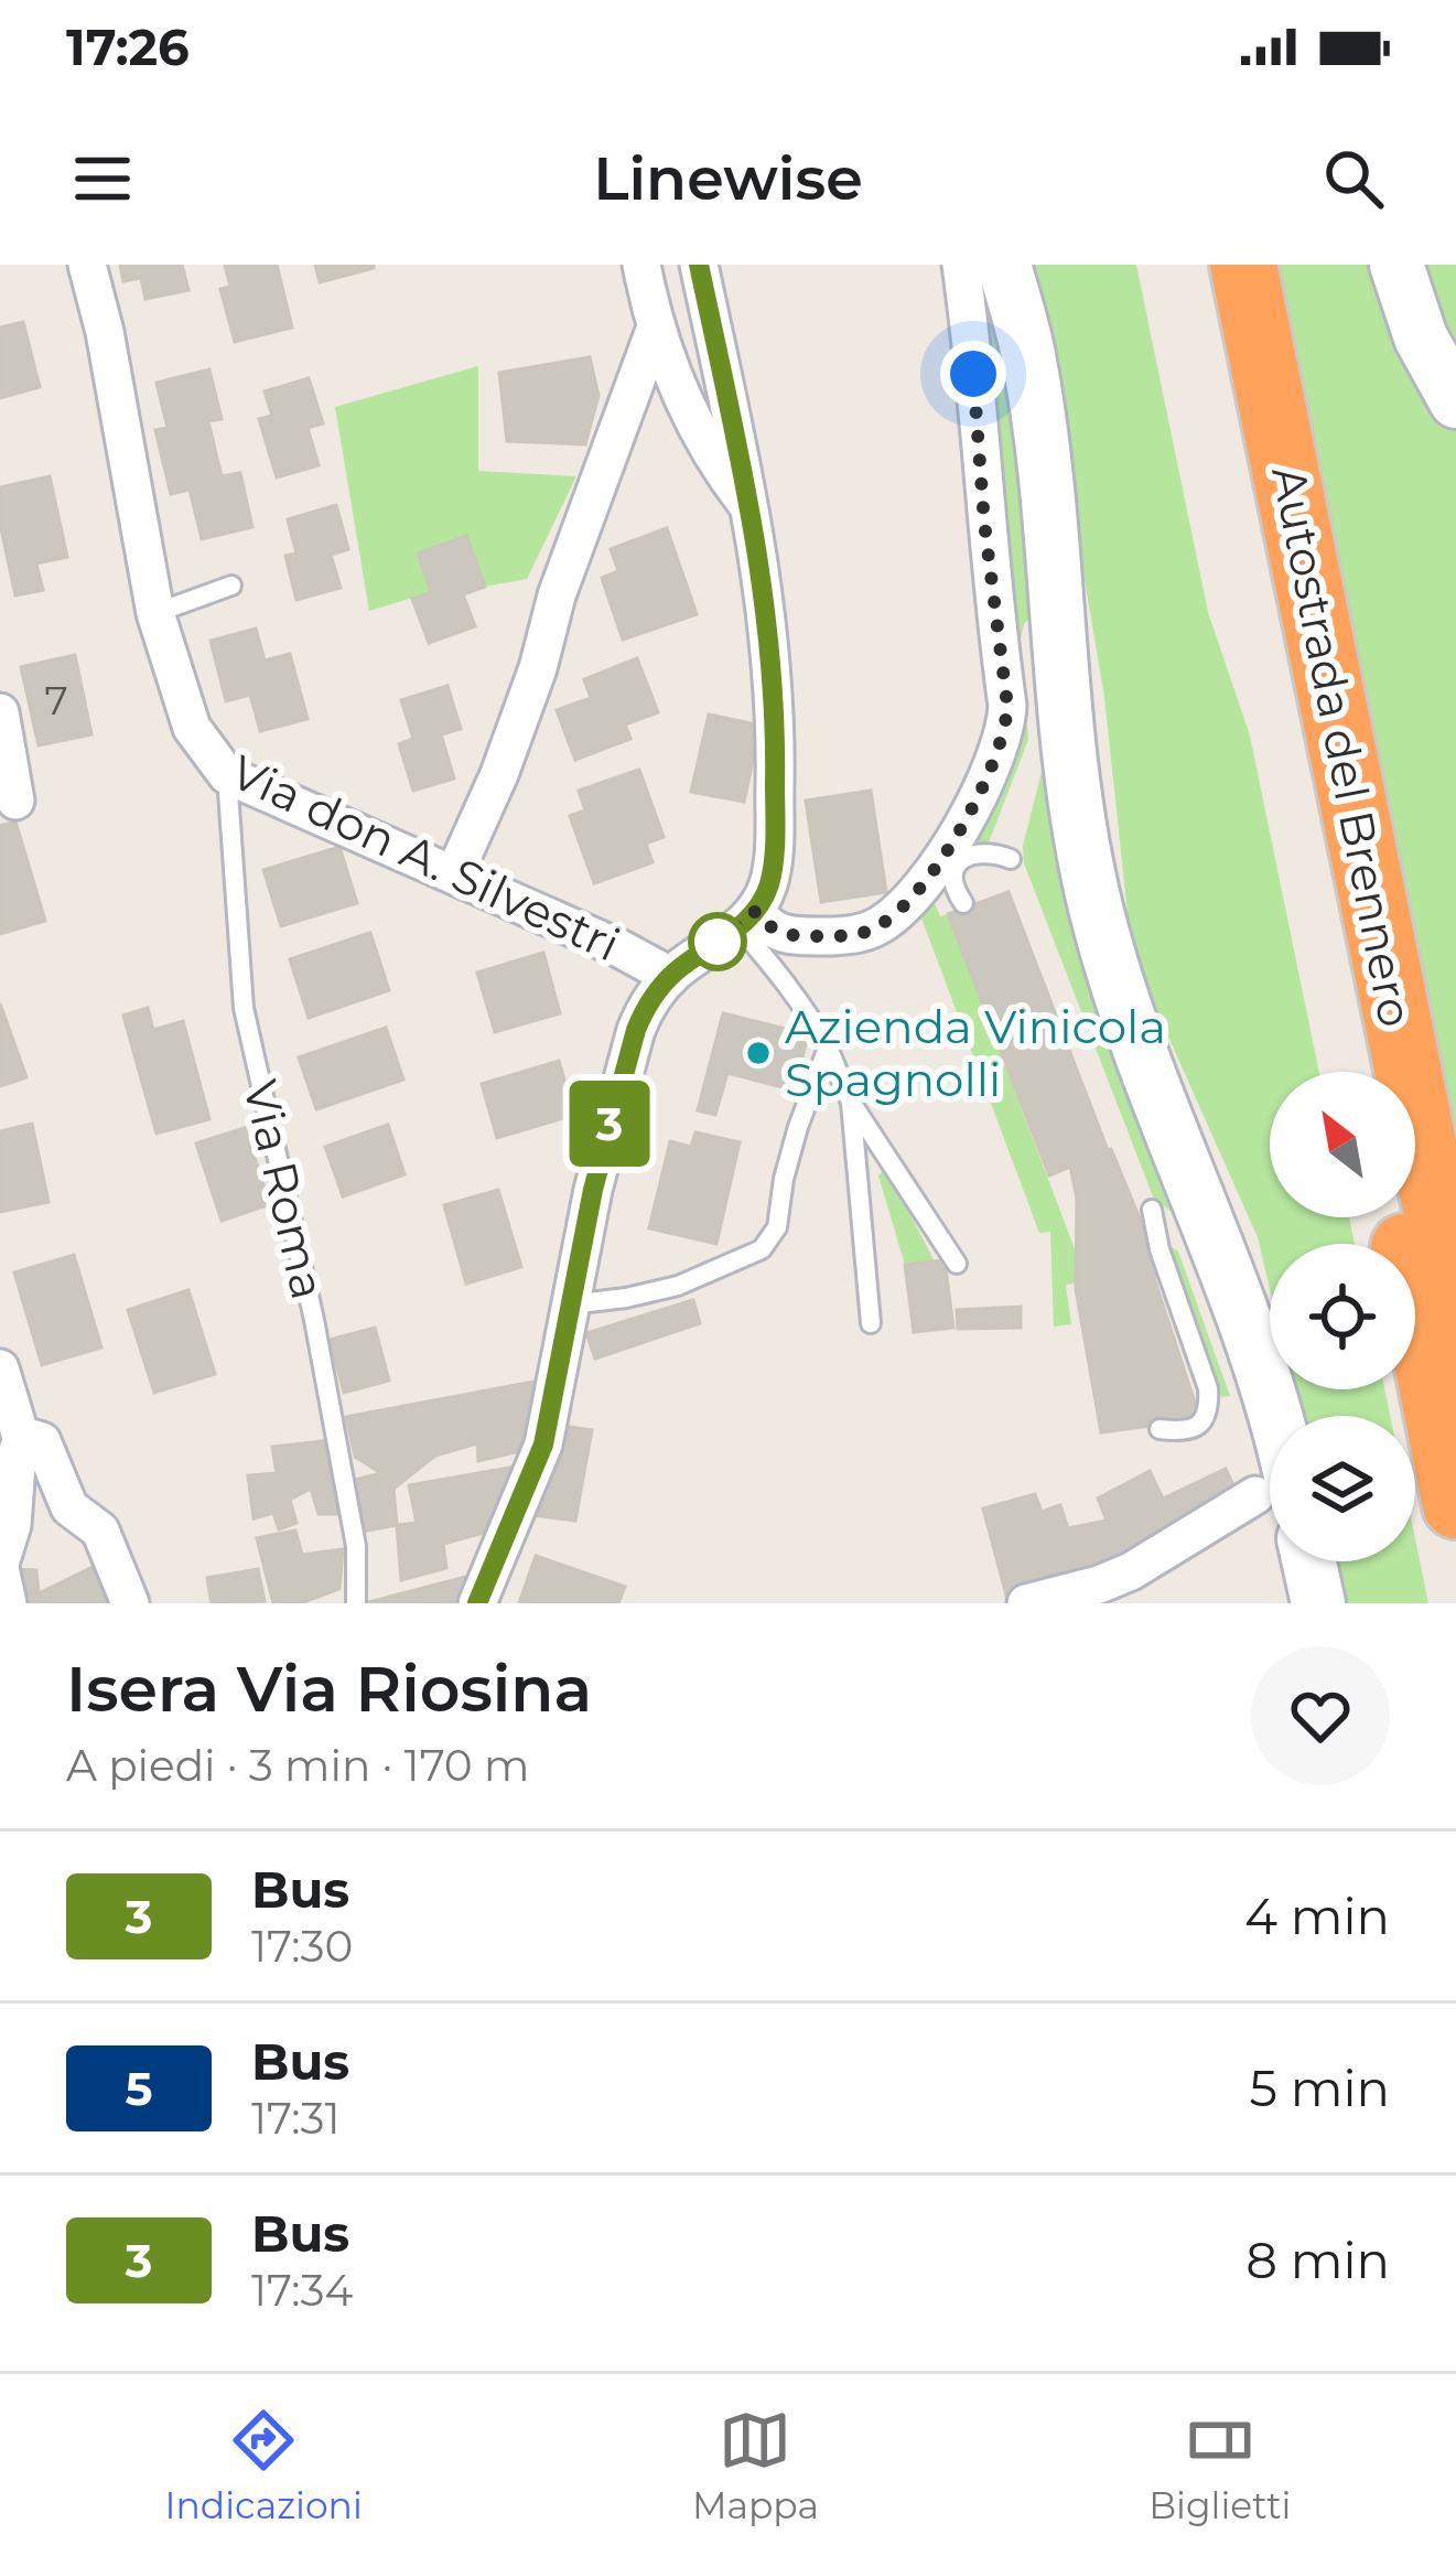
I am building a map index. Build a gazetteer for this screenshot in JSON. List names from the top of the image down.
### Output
{
  "streets": {
    "highway": ["Autostrada del Brennero"],
    "street": ["Via don A. Silvestri"],
    "lane": ["Via Roma"]
  },
  "crossings": [
    ["Via don A. Silvestri", "Via Roma"]
  ],
  "places": ["Azienda Vinicola Spagnolli"],
  "lines": ["bus line 3"],
  "house_numbers": ["7"],
  "north": "top left",
  "page": {
    "status": "17:26",
    "header": "Linewise",
    "on_map": "3",
    "heading": ["Isera Via Riosina", "A piedi · 3 min · 170 m"],
    "list": [
      {
        "mark": "3",
        "name": "Bus",
        "note": "17:30",
        "value": "4 min"
      },
      {
        "mark": "5",
        "name": "Bus",
        "note": "17:31",
        "value": "5 min"
      },
      {
        "mark": "3",
        "name": "Bus",
        "note": "17:34",
        "value": "8 min"
      }
    ],
    "tabs": ["Indicazioni", "Mappa", "Biglietti"]
  }
}
